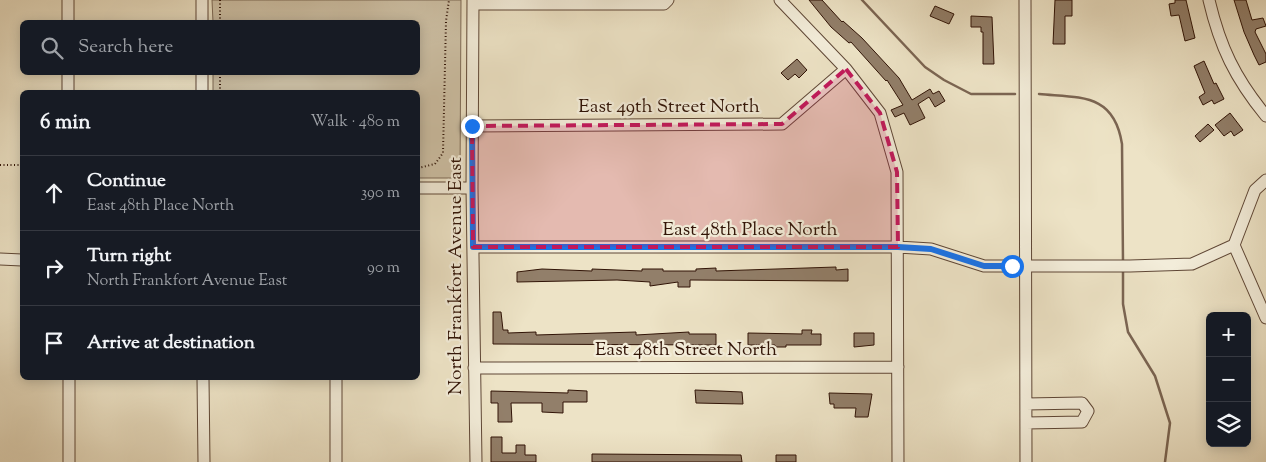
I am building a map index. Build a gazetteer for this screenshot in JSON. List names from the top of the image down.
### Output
{
  "streets": {
    "street": [
      "East 49th Street North",
      "East 48th Place North",
      "North Frankfort Avenue East",
      "East 48th Street North"
    ]
  },
  "crossings": [
    ["East 49th Street North", "North Frankfort Avenue East"],
    ["East 48th Place North", "North Frankfort Avenue East"],
    ["North Frankfort Avenue East", "East 48th Street North"]
  ],
  "page": {
    "search": "Search here",
    "heading": ["6 min", "Walk · 480 m"],
    "list": [
      ["Continue", "East 48th Place North", "390 m"],
      ["Turn right", "North Frankfort Avenue East", "90 m"],
      "Arrive at destination"
    ],
    "map_buttons": ["+", "−"]
  }
}
